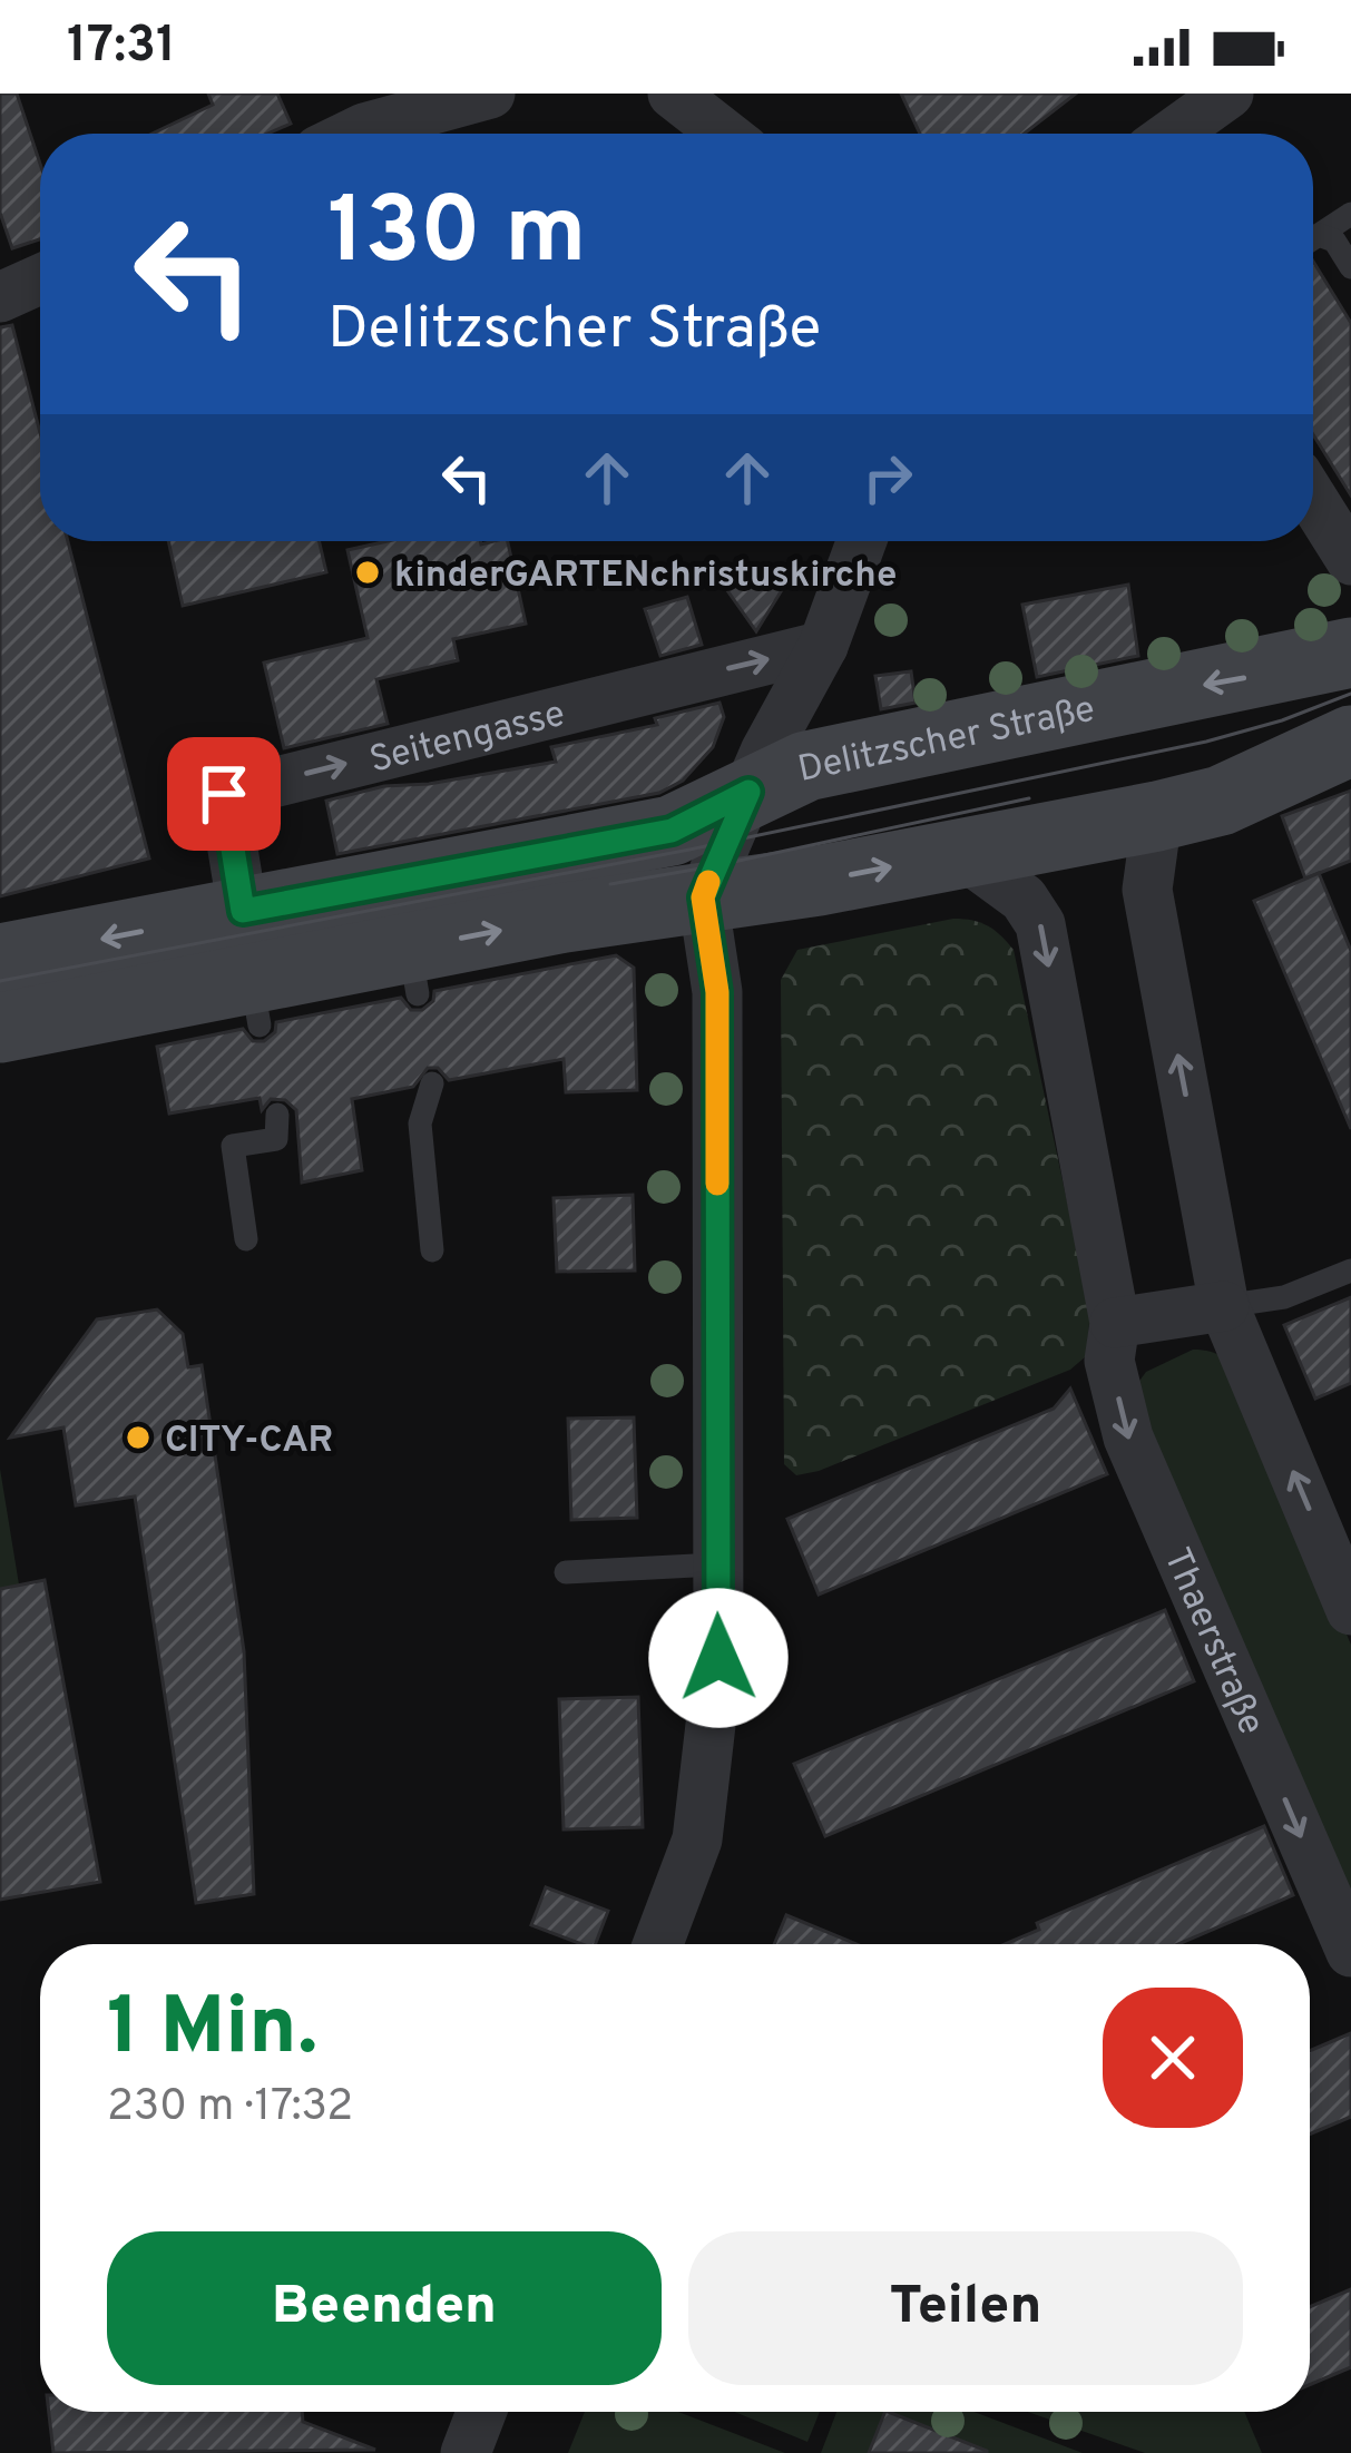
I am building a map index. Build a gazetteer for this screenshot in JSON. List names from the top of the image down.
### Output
{
  "streets": {
    "main road": ["Delitzscher Straße"],
    "street": ["Seitengasse", "Thaerstraße"]
  },
  "crossings": [
    ["Seitengasse", "Delitzscher Straße"]
  ],
  "one_way": ["Seitengasse"],
  "places": ["kinderGARTENchristuskirche", "CITY-CAR"],
  "page": {
    "status": "17:31",
    "turn": ["130 m", "Delitzscher Straße"],
    "heading": ["1 Min.", "230 m · 17:32"],
    "buttons": ["Beenden", "Teilen"]
  }
}
